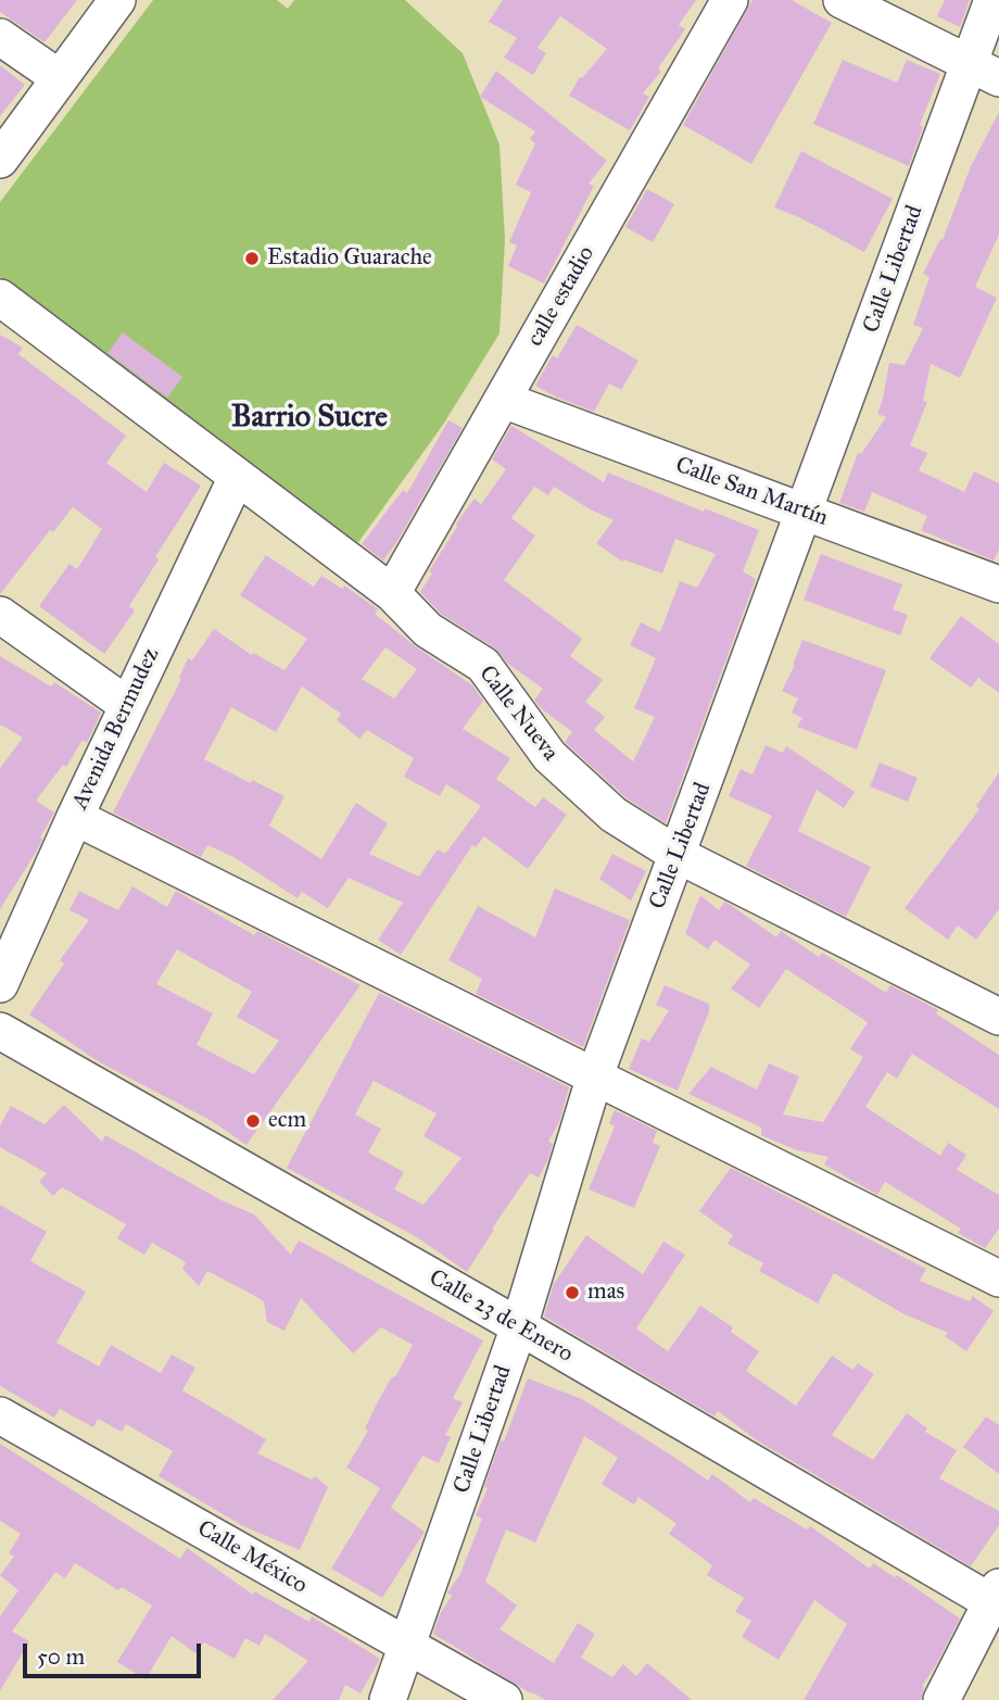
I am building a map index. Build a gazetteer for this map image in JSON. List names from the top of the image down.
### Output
{
  "streets": {
    "street": [
      "Calle Libertad",
      "calle estadio",
      "Calle San Martín",
      "Calle Nueva",
      "Avenida Bermudez",
      "Calle 23 de Enero",
      "Calle México"
    ]
  },
  "crossings": [
    ["Calle Libertad", "Calle San Martín"],
    ["Calle Libertad", "Calle Nueva"],
    ["Calle Libertad", "Calle 23 de Enero"],
    ["Calle Libertad", "Calle México"],
    ["calle estadio", "Calle San Martín"],
    ["calle estadio", "Calle Nueva"],
    ["Calle Nueva", "Avenida Bermudez"]
  ],
  "districts": ["Barrio Sucre"],
  "places": ["Estadio Guarache", "ecm", "mas"],
  "scale_bar": "50 m"
}
